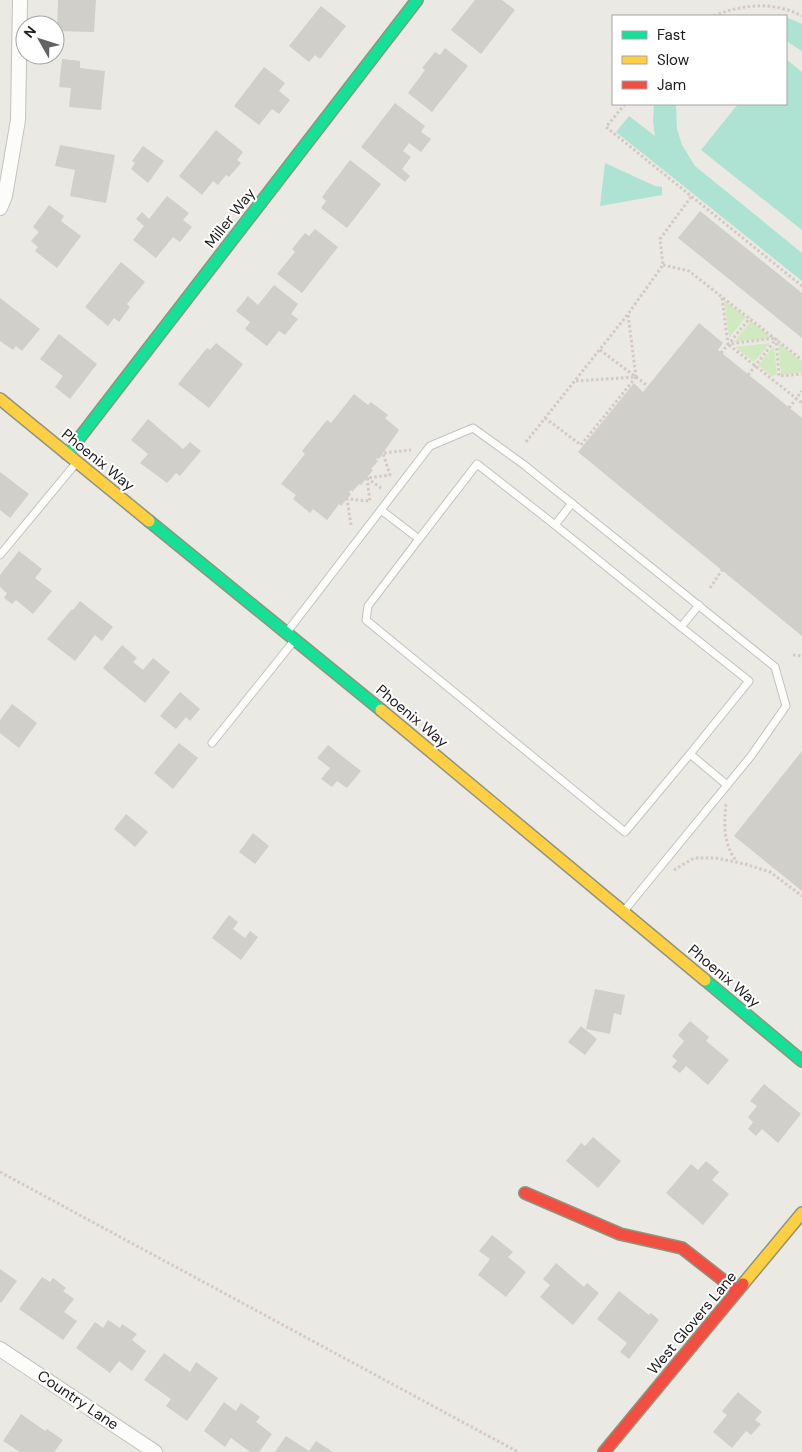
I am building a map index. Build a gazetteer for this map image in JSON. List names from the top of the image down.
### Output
{
  "streets": {
    "street": [
      "Miller Way",
      "Phoenix Way",
      "West Glovers Lane",
      "Country Lane"
    ]
  },
  "crossings": [
    ["Miller Way", "Phoenix Way"]
  ],
  "legend": ["Fast", "Slow", "Jam"],
  "north": "top left"
}
